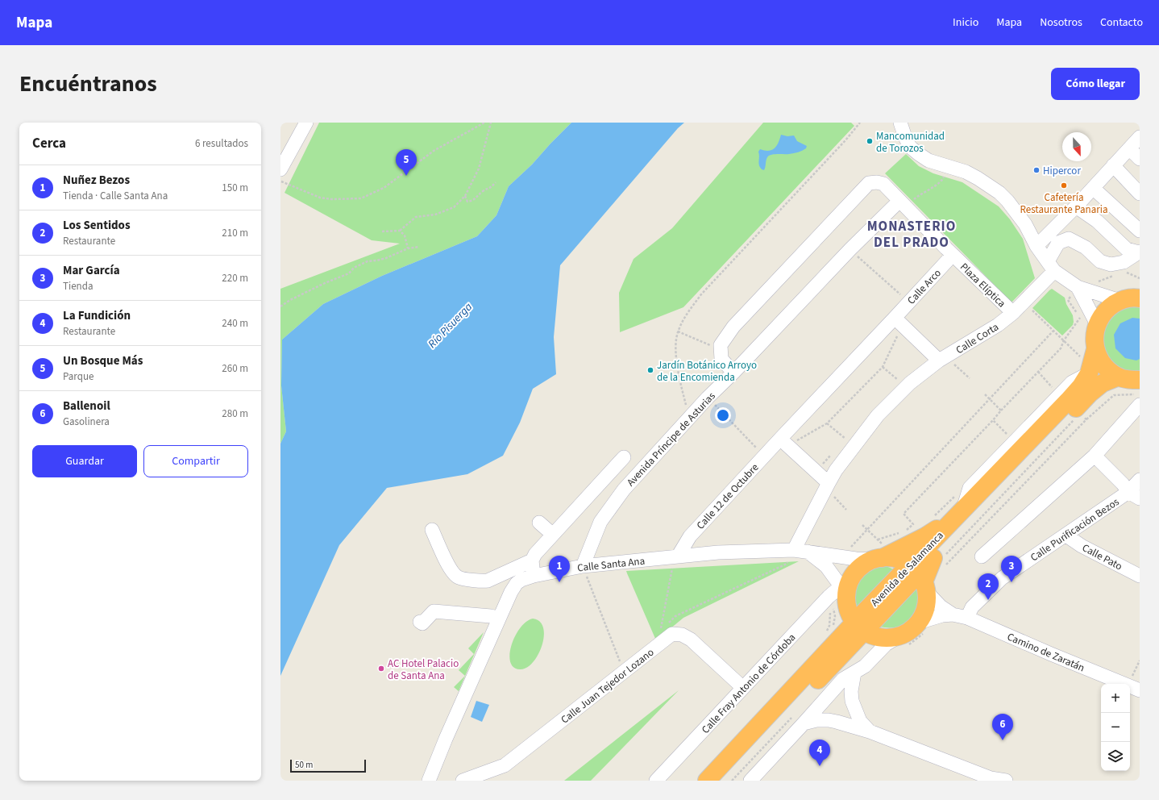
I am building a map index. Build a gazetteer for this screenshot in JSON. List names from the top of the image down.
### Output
{
  "streets": {
    "highway": ["Avenida de Salamanca"],
    "street": [
      "Plaza Elíptica",
      "Calle Arco",
      "Calle Corta",
      "Avenida Príncipe de Asturias",
      "Calle 12 de Octubre",
      "Calle Purificación Bezos",
      "Calle Pato",
      "Calle Santa Ana",
      "Camino de Zaratán",
      "Calle Fray Antonio de Córdoba",
      "Calle Juan Tejedor Lozano"
    ]
  },
  "crossings": [
    ["Plaza Elíptica", "Calle Arco"],
    ["Plaza Elíptica", "Calle Corta"],
    ["Plaza Elíptica", "Avenida Príncipe de Asturias"],
    ["Calle Arco", "Calle 12 de Octubre"],
    ["Calle Corta", "Calle Santa Ana"],
    ["Avenida Príncipe de Asturias", "Calle Santa Ana"],
    ["Calle 12 de Octubre", "Calle Santa Ana"],
    ["Calle Purificación Bezos", "Calle Pato"],
    ["Calle Purificación Bezos", "Camino de Zaratán"],
    ["Avenida de Salamanca", "Camino de Zaratán"],
    ["Calle Fray Antonio de Córdoba", "Calle Juan Tejedor Lozano"]
  ],
  "districts": ["MONASTERIO DEL PRADO"],
  "water": ["Río Pisuerga"],
  "places": [
    "Mancomunidad de Torozos",
    "Hipercor",
    "Cafetería Restaurante Panaria",
    "Jardín Botánico Arroyo de la Encomienda",
    "AC Hotel Palacio de Santa Ana"
  ],
  "scale_bar": "50 m",
  "north": "bottom",
  "page": {
    "header": "Mapa",
    "nav": [
      "Inicio",
      "Mapa",
      "Nosotros",
      "Contacto"
    ],
    "title": "Encuéntranos",
    "buttons": [
      "Cómo llegar",
      ["Guardar", "Compartir"]
    ],
    "heading": ["Cerca", "6 resultados"],
    "pins": [
      "5",
      "1",
      "3",
      "2",
      "6",
      "4"
    ],
    "list": [
      {
        "mark": "1",
        "name": "Nuñez Bezos",
        "note": "Tienda · Calle Santa Ana",
        "value": "150 m"
      },
      {
        "mark": "2",
        "name": "Los Sentidos",
        "note": "Restaurante",
        "value": "210 m"
      },
      {
        "mark": "3",
        "name": "Mar García",
        "note": "Tienda",
        "value": "220 m"
      },
      {
        "mark": "4",
        "name": "La Fundición",
        "note": "Restaurante",
        "value": "240 m"
      },
      {
        "mark": "5",
        "name": "Un Bosque Más",
        "note": "Parque",
        "value": "260 m"
      },
      {
        "mark": "6",
        "name": "Ballenoil",
        "note": "Gasolinera",
        "value": "280 m"
      }
    ],
    "map_buttons": ["+", "−"],
    "scale": "50 m"
  }
}
